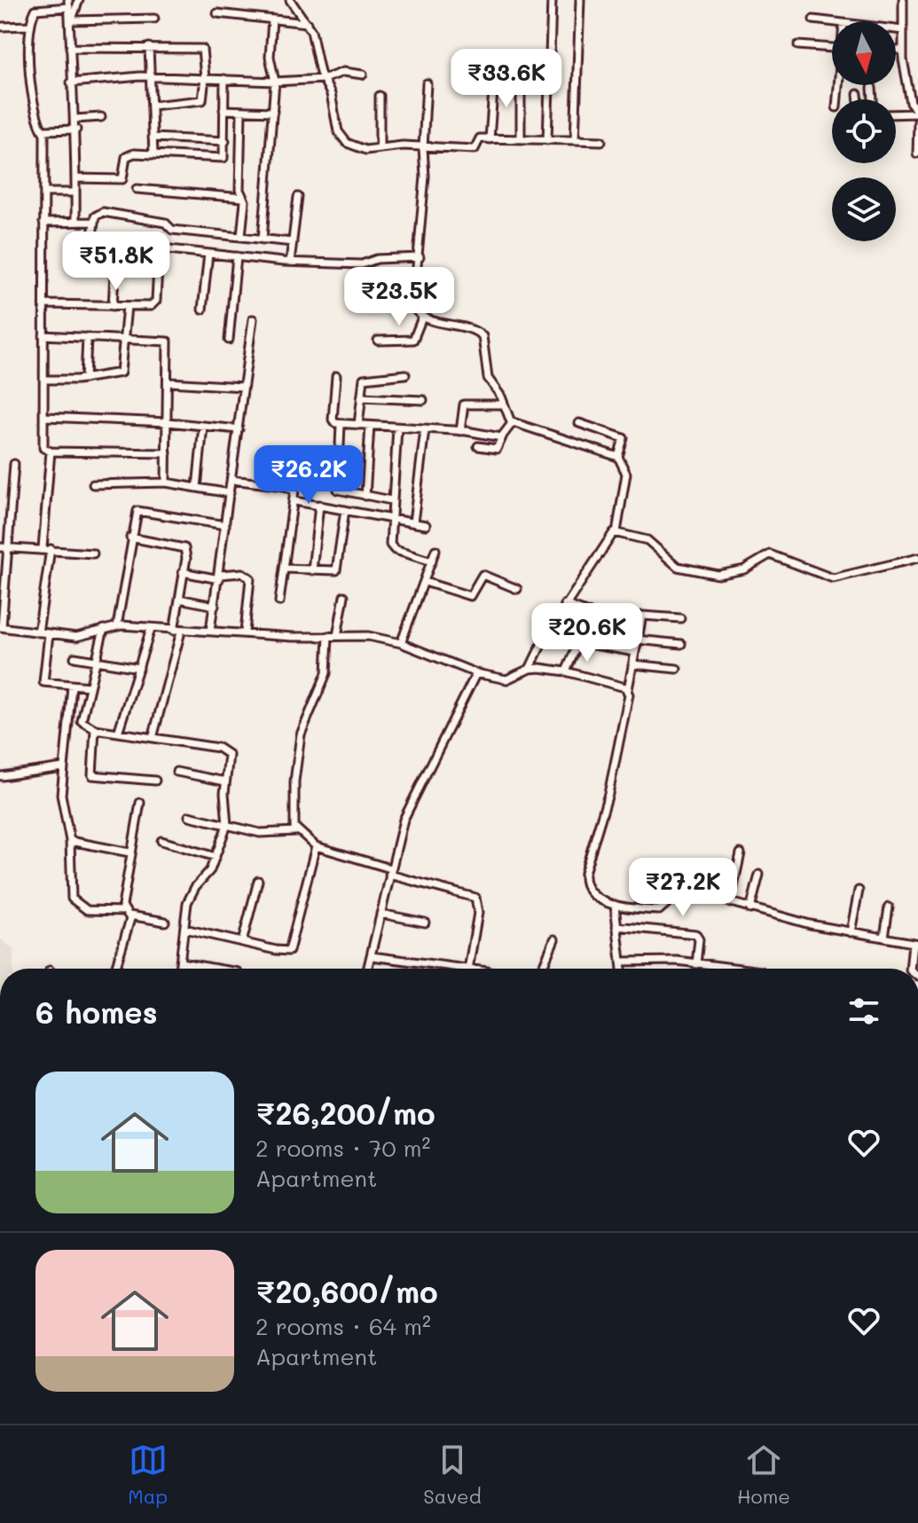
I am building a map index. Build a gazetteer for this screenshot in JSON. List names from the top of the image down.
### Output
{
  "north": "bottom",
  "page": {
    "price": [
      "₹33.6K",
      "₹51.8K",
      "₹23.5K",
      "₹26.2K",
      "₹20.6K",
      "₹27.2K"
    ],
    "heading": "6 homes",
    "list": [
      {
        "name": "₹26,200/mo",
        "note": "2 rooms · 70 m² · Apartment"
      },
      {
        "name": "₹20,600/mo",
        "note": "2 rooms · 64 m² · Apartment"
      }
    ],
    "tabs": ["Map", "Saved", "Home"]
  }
}
